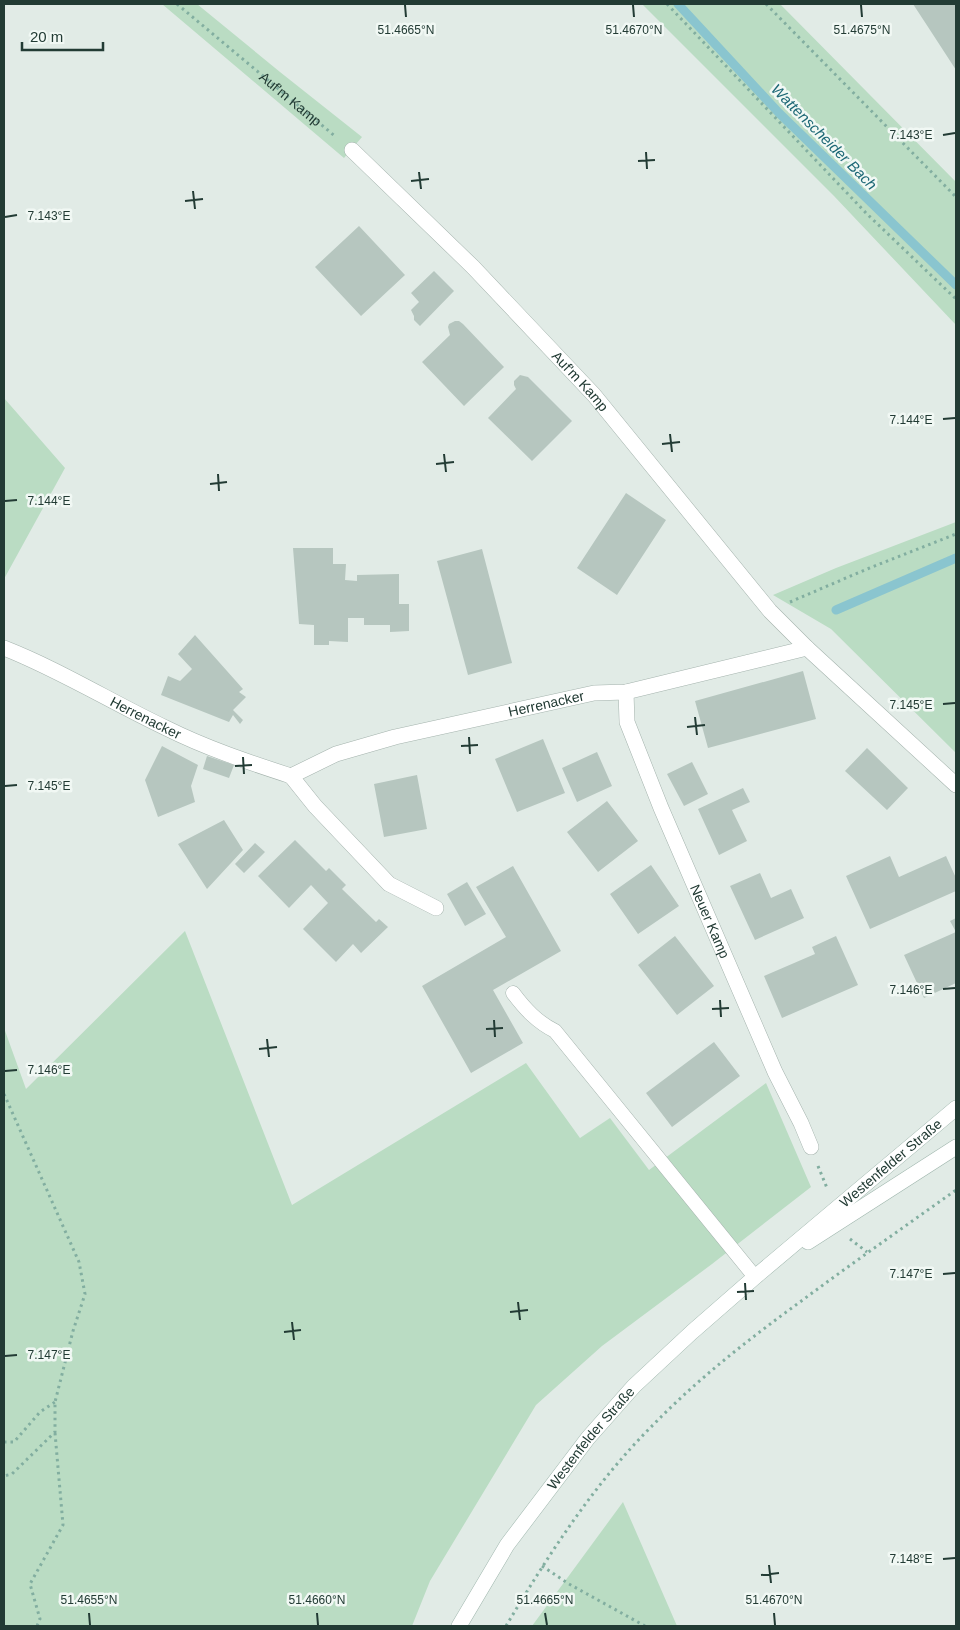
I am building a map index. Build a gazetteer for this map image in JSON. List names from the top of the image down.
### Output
{
  "streets": {
    "street": [
      "Auf'm Kamp",
      "Herrenacker",
      "Neuer Kamp",
      "Westenfelder Straße"
    ]
  },
  "crossings": [
    ["Auf'm Kamp", "Herrenacker"],
    ["Herrenacker", "Neuer Kamp"]
  ],
  "water": ["Wattenscheider Bach"],
  "scale_bar": "20 m",
  "coordinates": [
    "51.4665°N",
    "51.4670°N",
    "51.4675°N",
    "7.143°E",
    "7.144°E",
    "7.145°E",
    "7.146°E",
    "7.147°E",
    "7.148°E",
    "51.4655°N",
    "51.4660°N"
  ]
}
